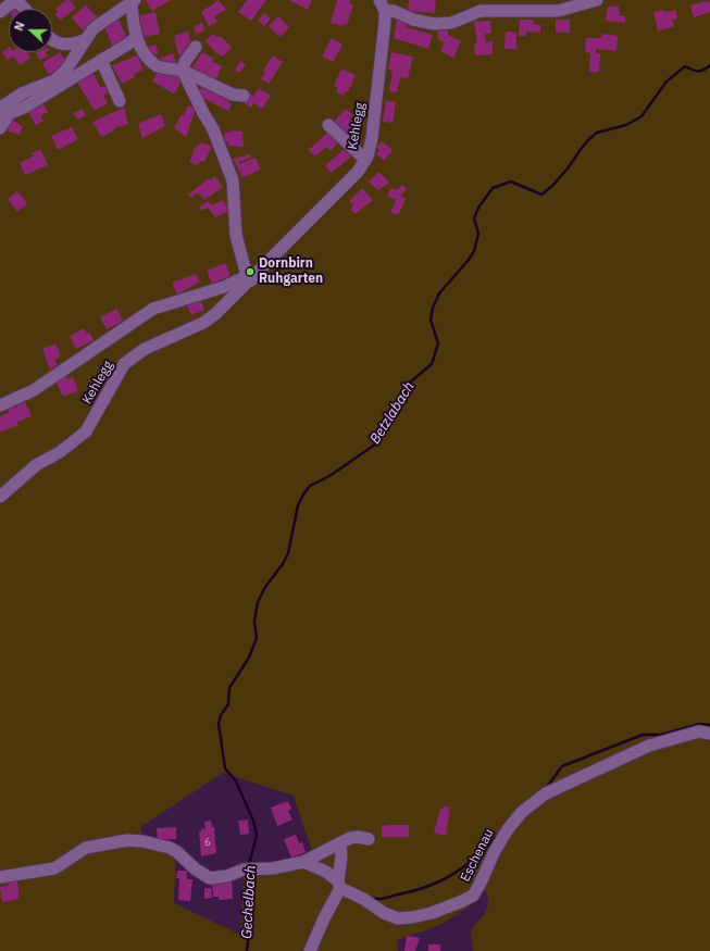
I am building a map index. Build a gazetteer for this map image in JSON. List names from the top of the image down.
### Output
{
  "streets": {
    "street": ["Kehlegg", "Eschenau"]
  },
  "water": ["Betzlabach", "Gechelbach"],
  "places": ["Dornbirn Ruhgarten"],
  "house_numbers": ["6"],
  "north": "left"
}
